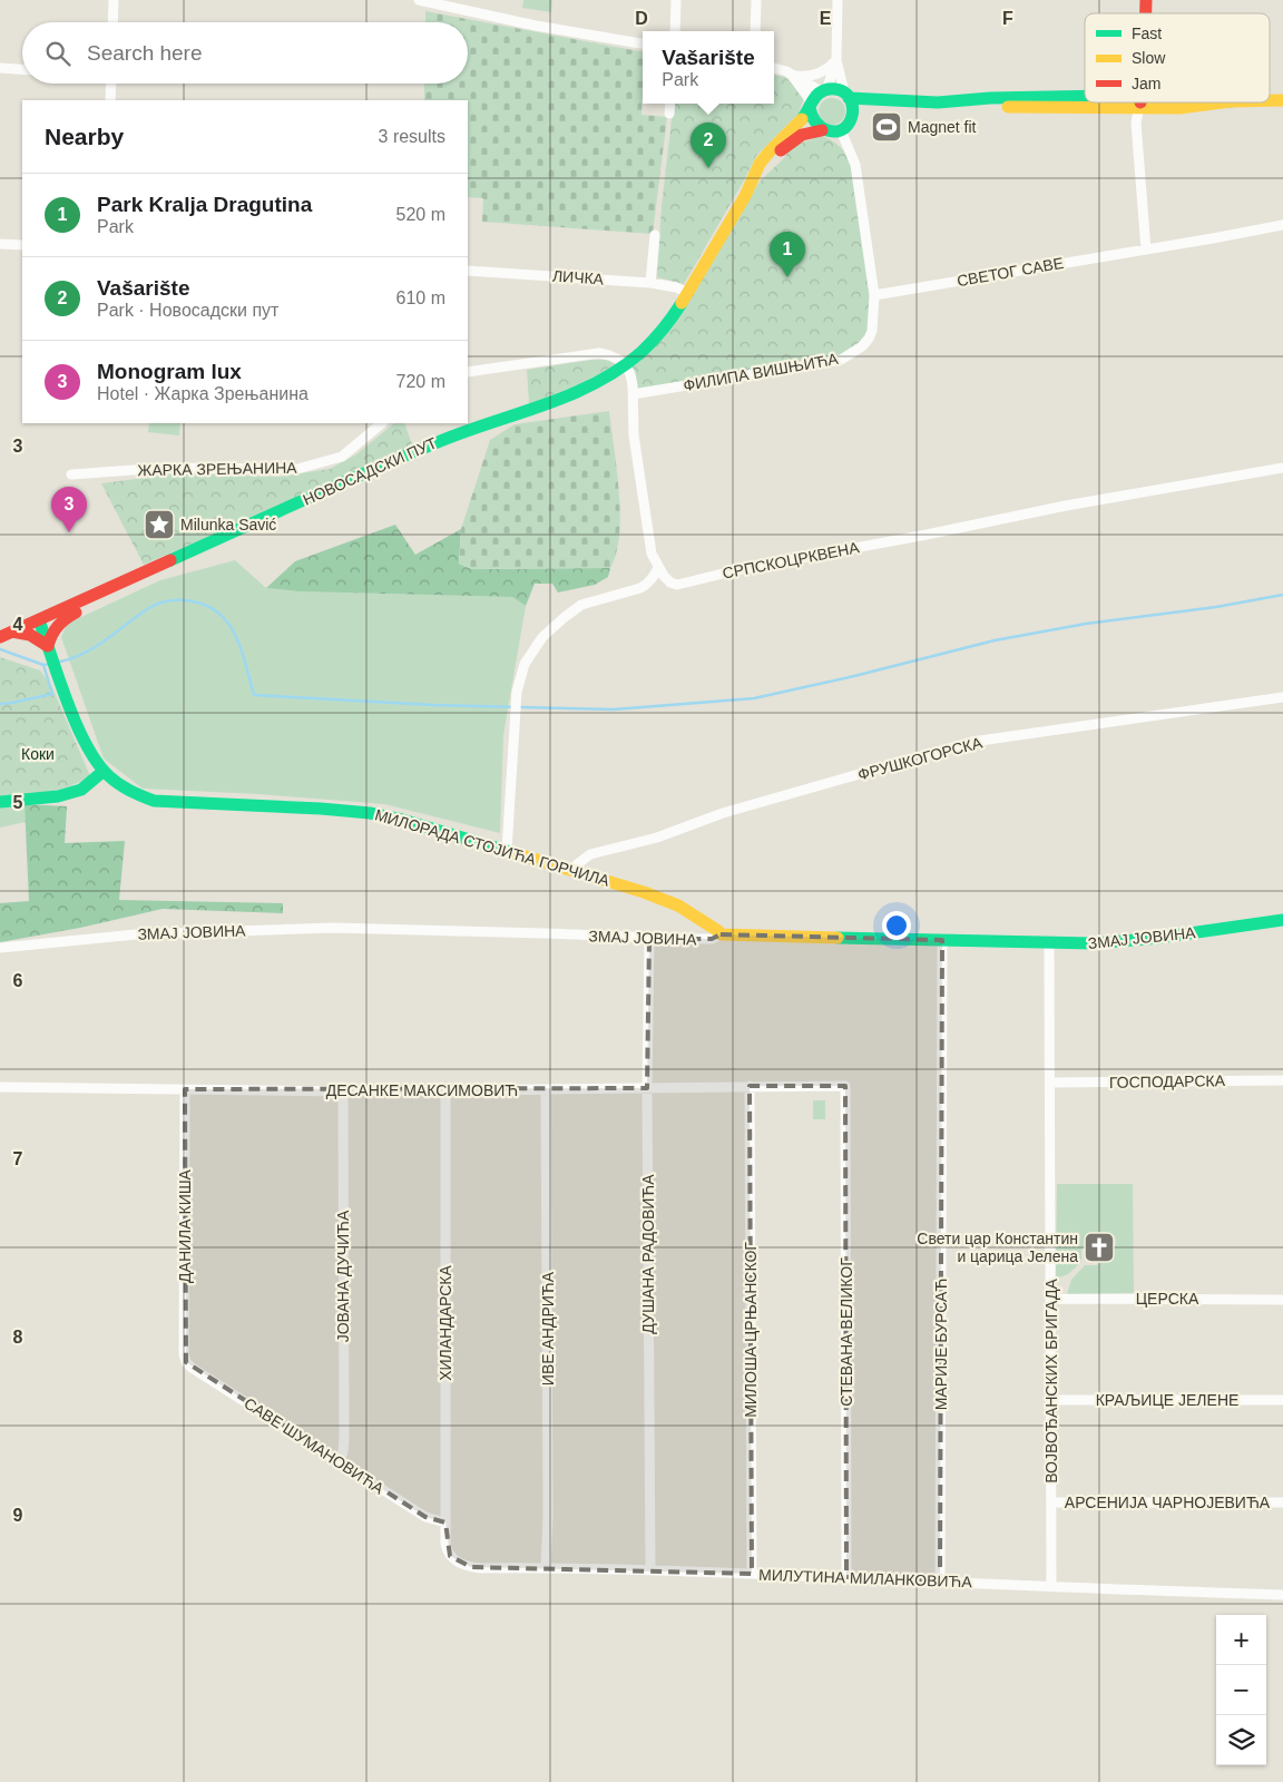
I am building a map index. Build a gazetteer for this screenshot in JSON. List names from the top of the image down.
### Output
{
  "streets": {
    "main road": ["НОВОСАДСКИ ПУТ", "МИЛОРАДА СТОЈИЋА ГОРЧИЛА", "ЗМАЈ ЈОВИНА"],
    "street": [
      "СВЕТОГ САВЕ",
      "ЛИЧКА",
      "ФИЛИПА ВИШЊИЋА",
      "ЖАРКА ЗРЕЊАНИНА",
      "СРПСКОЦРКВЕНА",
      "ФРУШКОГОРСКА",
      "ГОСПОДАРСКА",
      "ДЕСАНКЕ МАКСИМОВИЋ",
      "ДАНИЛА КИША",
      "ДУШАНА РАДОВИЋА",
      "ЈОВАНА ДУЧИЋА",
      "ЦЕРСКА",
      "ХИЛАНДАРСКА",
      "ИВЕ АНДРИЋА",
      "МИЛОША ЦРЊАНСКОГ",
      "СТЕВАНА ВЕЛИКОГ",
      "МАРИЈЕ БУРСАЋ",
      "ВОЈВОЂАНСКИХ БРИГАДА",
      "КРАЉИЦЕ ЈЕЛЕНЕ",
      "САВЕ ШУМАНОВИЋА",
      "АРСЕНИЈА ЧАРНОЈЕВИЋА",
      "МИЛУТИНА МИЛАНКОВИЋА"
    ]
  },
  "crossings": [
    ["СВЕТОГ САВЕ", "ФИЛИПА ВИШЊИЋА"],
    ["ЛИЧКА", "НОВОСАДСКИ ПУТ"],
    ["ФИЛИПА ВИШЊИЋА", "НОВОСАДСКИ ПУТ"],
    ["НОВОСАДСКИ ПУТ", "МИЛОРАДА СТОЈИЋА ГОРЧИЛА"],
    ["ФРУШКОГОРСКА", "МИЛОРАДА СТОЈИЋА ГОРЧИЛА"],
    ["МИЛОРАДА СТОЈИЋА ГОРЧИЛА", "ЗМАЈ ЈОВИНА"],
    ["ЗМАЈ ЈОВИНА", "ДУШАНА РАДОВИЋА"],
    ["ЗМАЈ ЈОВИНА", "МАРИЈЕ БУРСАЋ"],
    ["ЗМАЈ ЈОВИНА", "ВОЈВОЂАНСКИХ БРИГАДА"],
    ["ГОСПОДАРСКА", "ВОЈВОЂАНСКИХ БРИГАДА"],
    ["ДЕСАНКЕ МАКСИМОВИЋ", "ДАНИЛА КИША"],
    ["ДЕСАНКЕ МАКСИМОВИЋ", "ДУШАНА РАДОВИЋА"],
    ["ДЕСАНКЕ МАКСИМОВИЋ", "ЈОВАНА ДУЧИЋА"],
    ["ДЕСАНКЕ МАКСИМОВИЋ", "ХИЛАНДАРСКА"],
    ["ДЕСАНКЕ МАКСИМОВИЋ", "ИВЕ АНДРИЋА"],
    ["ДЕСАНКЕ МАКСИМОВИЋ", "МИЛОША ЦРЊАНСКОГ"],
    ["ДЕСАНКЕ МАКСИМОВИЋ", "СТЕВАНА ВЕЛИКОГ"],
    ["ДАНИЛА КИША", "САВЕ ШУМАНОВИЋА"],
    ["ДУШАНА РАДОВИЋА", "МИЛУТИНА МИЛАНКОВИЋА"],
    ["ЈОВАНА ДУЧИЋА", "САВЕ ШУМАНОВИЋА"],
    ["ЦЕРСКА", "ВОЈВОЂАНСКИХ БРИГАДА"],
    ["ХИЛАНДАРСКА", "САВЕ ШУМАНОВИЋА"],
    ["ХИЛАНДАРСКА", "МИЛУТИНА МИЛАНКОВИЋА"],
    ["ИВЕ АНДРИЋА", "МИЛУТИНА МИЛАНКОВИЋА"],
    ["МИЛОША ЦРЊАНСКОГ", "МИЛУТИНА МИЛАНКОВИЋА"],
    ["СТЕВАНА ВЕЛИКОГ", "МИЛУТИНА МИЛАНКОВИЋА"],
    ["МАРИЈЕ БУРСАЋ", "МИЛУТИНА МИЛАНКОВИЋА"],
    ["ВОЈВОЂАНСКИХ БРИГАДА", "КРАЉИЦЕ ЈЕЛЕНЕ"],
    ["ВОЈВОЂАНСКИХ БРИГАДА", "АРСЕНИЈА ЧАРНОЈЕВИЋА"],
    ["ВОЈВОЂАНСКИХ БРИГАДА", "МИЛУТИНА МИЛАНКОВИЋА"]
  ],
  "parks": ["Коки"],
  "places": {
    "sports": ["Magnet fit"],
    "place": ["Milunka Savić"],
    "church": ["Свети цар Константин и царица Јелена"]
  },
  "legend": ["Fast", "Slow", "Jam"],
  "page": {
    "search": "Search here",
    "popup": ["Vašarište", "Park"],
    "heading": ["Nearby", "3 results"],
    "pins": ["2", "1", "3"],
    "list": [
      {
        "mark": "1",
        "name": "Park Kralja Dragutina",
        "note": "Park",
        "value": "520 m"
      },
      {
        "mark": "2",
        "name": "Vašarište",
        "note": "Park · Новосадски пут",
        "value": "610 m"
      },
      {
        "mark": "3",
        "name": "Monogram lux",
        "note": "Hotel · Жарка Зрењанина",
        "value": "720 m"
      }
    ],
    "map_buttons": ["+", "−"]
  },
  "grid": {
    "columns": ["D", "E", "F"],
    "rows": [
      "3",
      "4",
      "5",
      "6",
      "7",
      "8",
      "9"
    ]
  }
}
